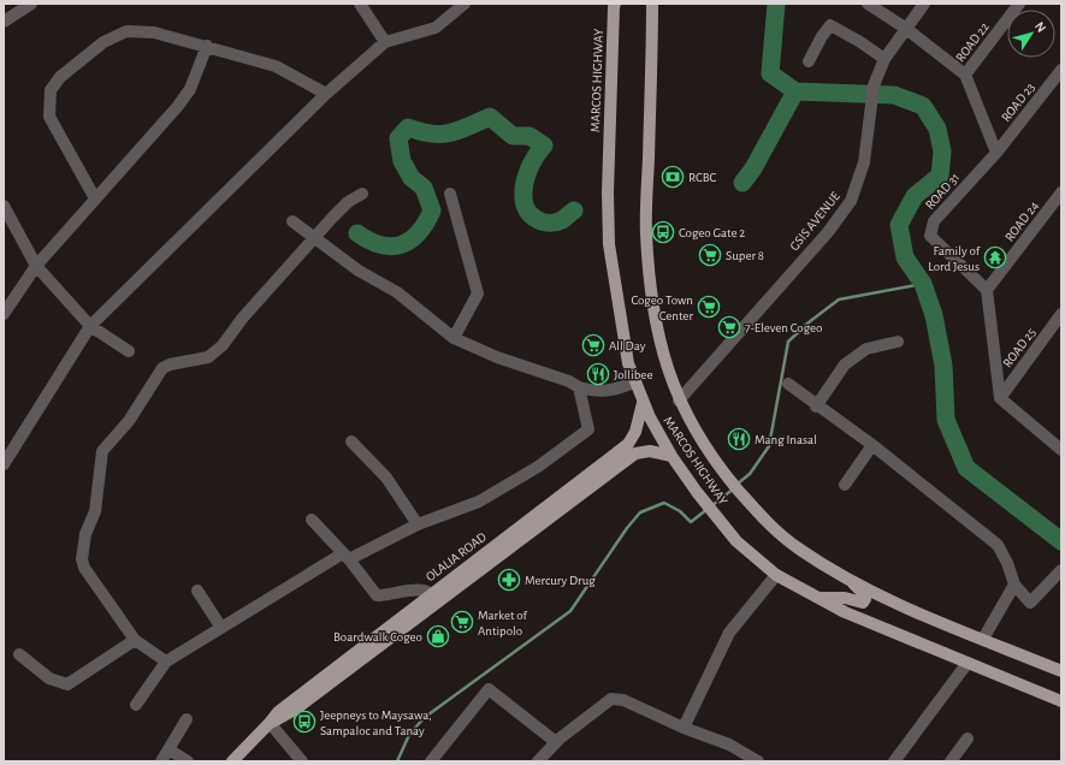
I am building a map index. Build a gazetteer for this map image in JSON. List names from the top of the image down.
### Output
{
  "streets": {
    "main road": ["MARCOS HIGHWAY", "OLALIA ROAD"],
    "street": [
      "ROAD 22",
      "ROAD 23",
      "ROAD 31",
      "GSIS AVENUE",
      "ROAD 24",
      "ROAD 25"
    ]
  },
  "crossings": [
    ["MARCOS HIGHWAY", "GSIS AVENUE"],
    ["MARCOS HIGHWAY", "OLALIA ROAD"],
    ["ROAD 23", "ROAD 31"],
    ["ROAD 31", "ROAD 24"]
  ],
  "places": {
    "bank": ["RCBC"],
    "bus stop": ["Cogeo Gate 2", "Jeepneys to Maysawa, Sampaloc and Tanay"],
    "supermarket": [
      "Super 8",
      "Cogeo Town Center",
      "7-Eleven Cogeo",
      "All Day",
      "Market of Antipolo"
    ],
    "temple": ["Family of Lord Jesus"],
    "restaurant": ["Jollibee", "Mang Inasal"],
    "pharmacy": ["Mercury Drug"],
    "shop": ["Boardwalk Cogeo"]
  },
  "north": "top right"
}
